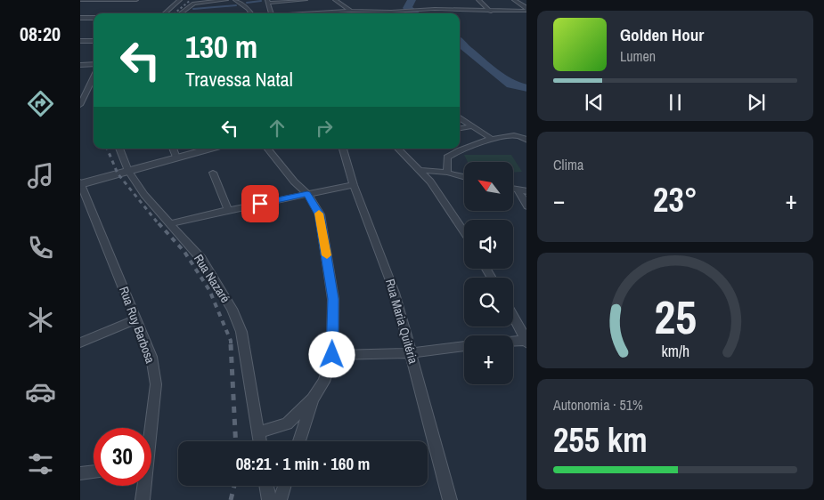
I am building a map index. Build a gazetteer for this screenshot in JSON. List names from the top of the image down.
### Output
{
  "streets": {
    "street": ["Rua Nazaré", "Rua Maria Quitéria", "Rua Ruy Barbosa"]
  },
  "north": "top left",
  "page": {
    "tabs": "08:20",
    "turn": ["130 m", "Travessa Natal"],
    "song": ["Golden Hour", "Lumen"],
    "tile": [
      "Clima",
      ["Autonomia · 51%", "255 km"]
    ],
    "map_buttons": "+",
    "heat": ["−", "23°", "+"],
    "limit": "30",
    "trip": "08:21 · 1 min · 160 m",
    "gauge": ["25", "km/h"]
  }
}
